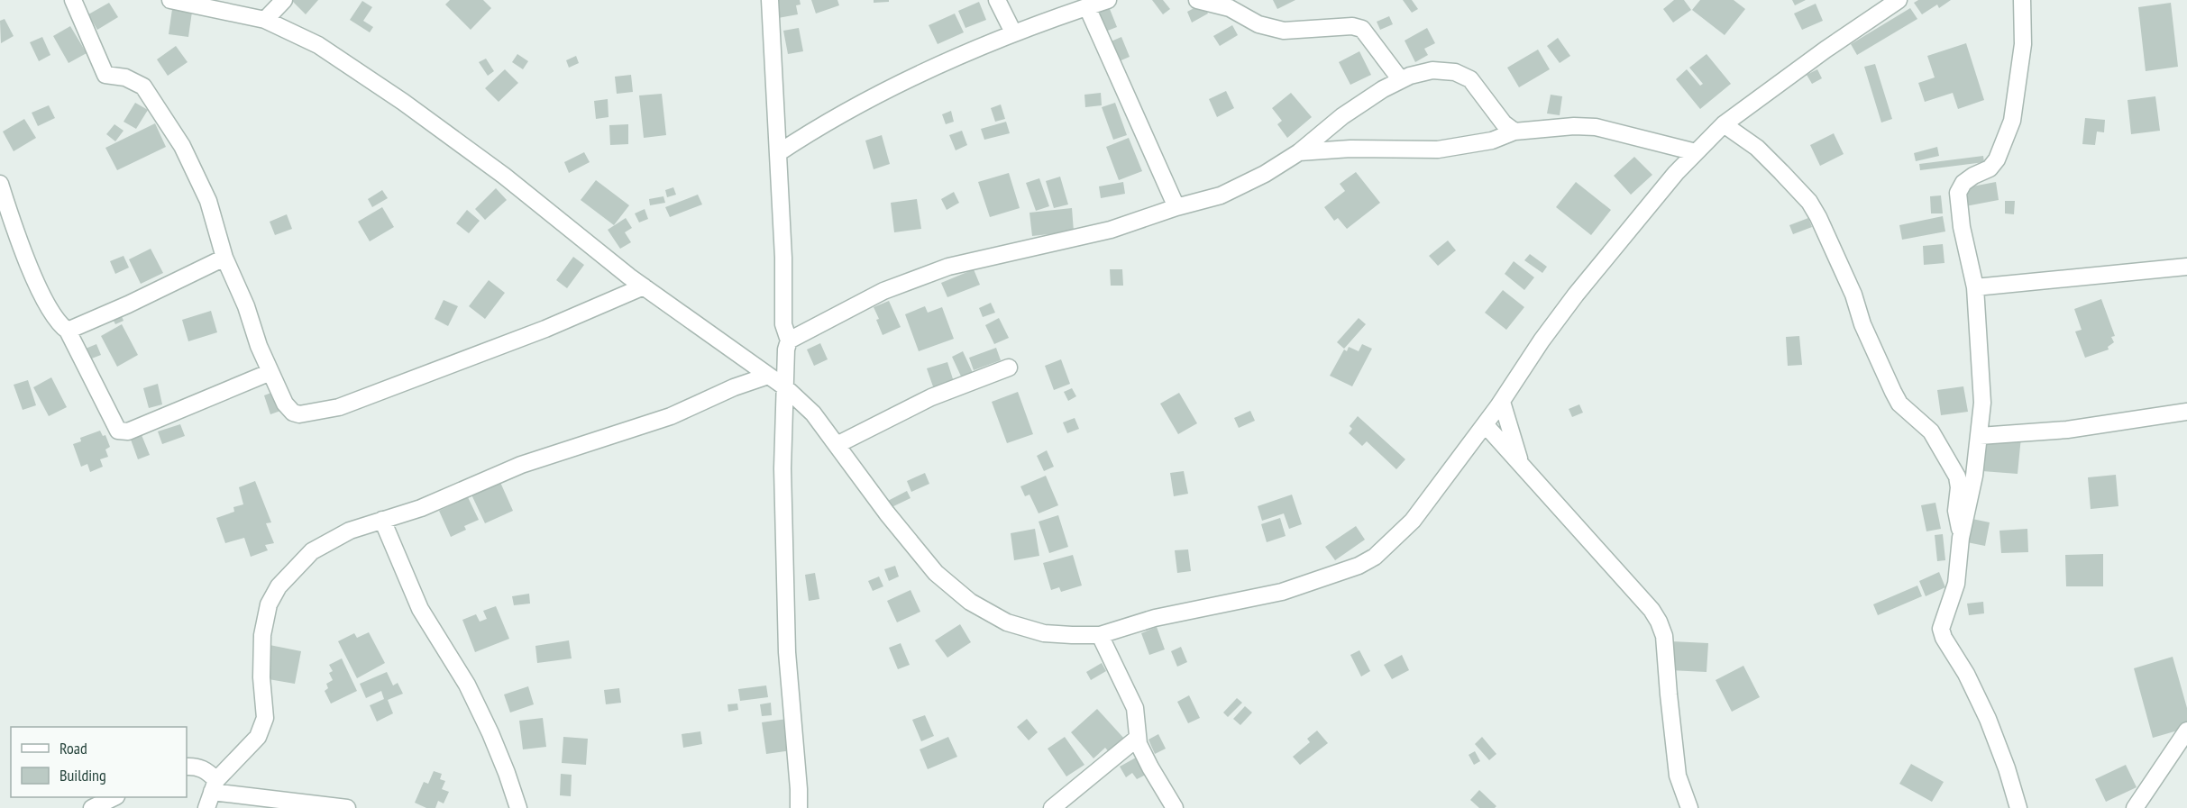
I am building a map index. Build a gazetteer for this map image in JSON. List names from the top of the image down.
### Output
{
  "legend": ["Road", "Building"]
}
